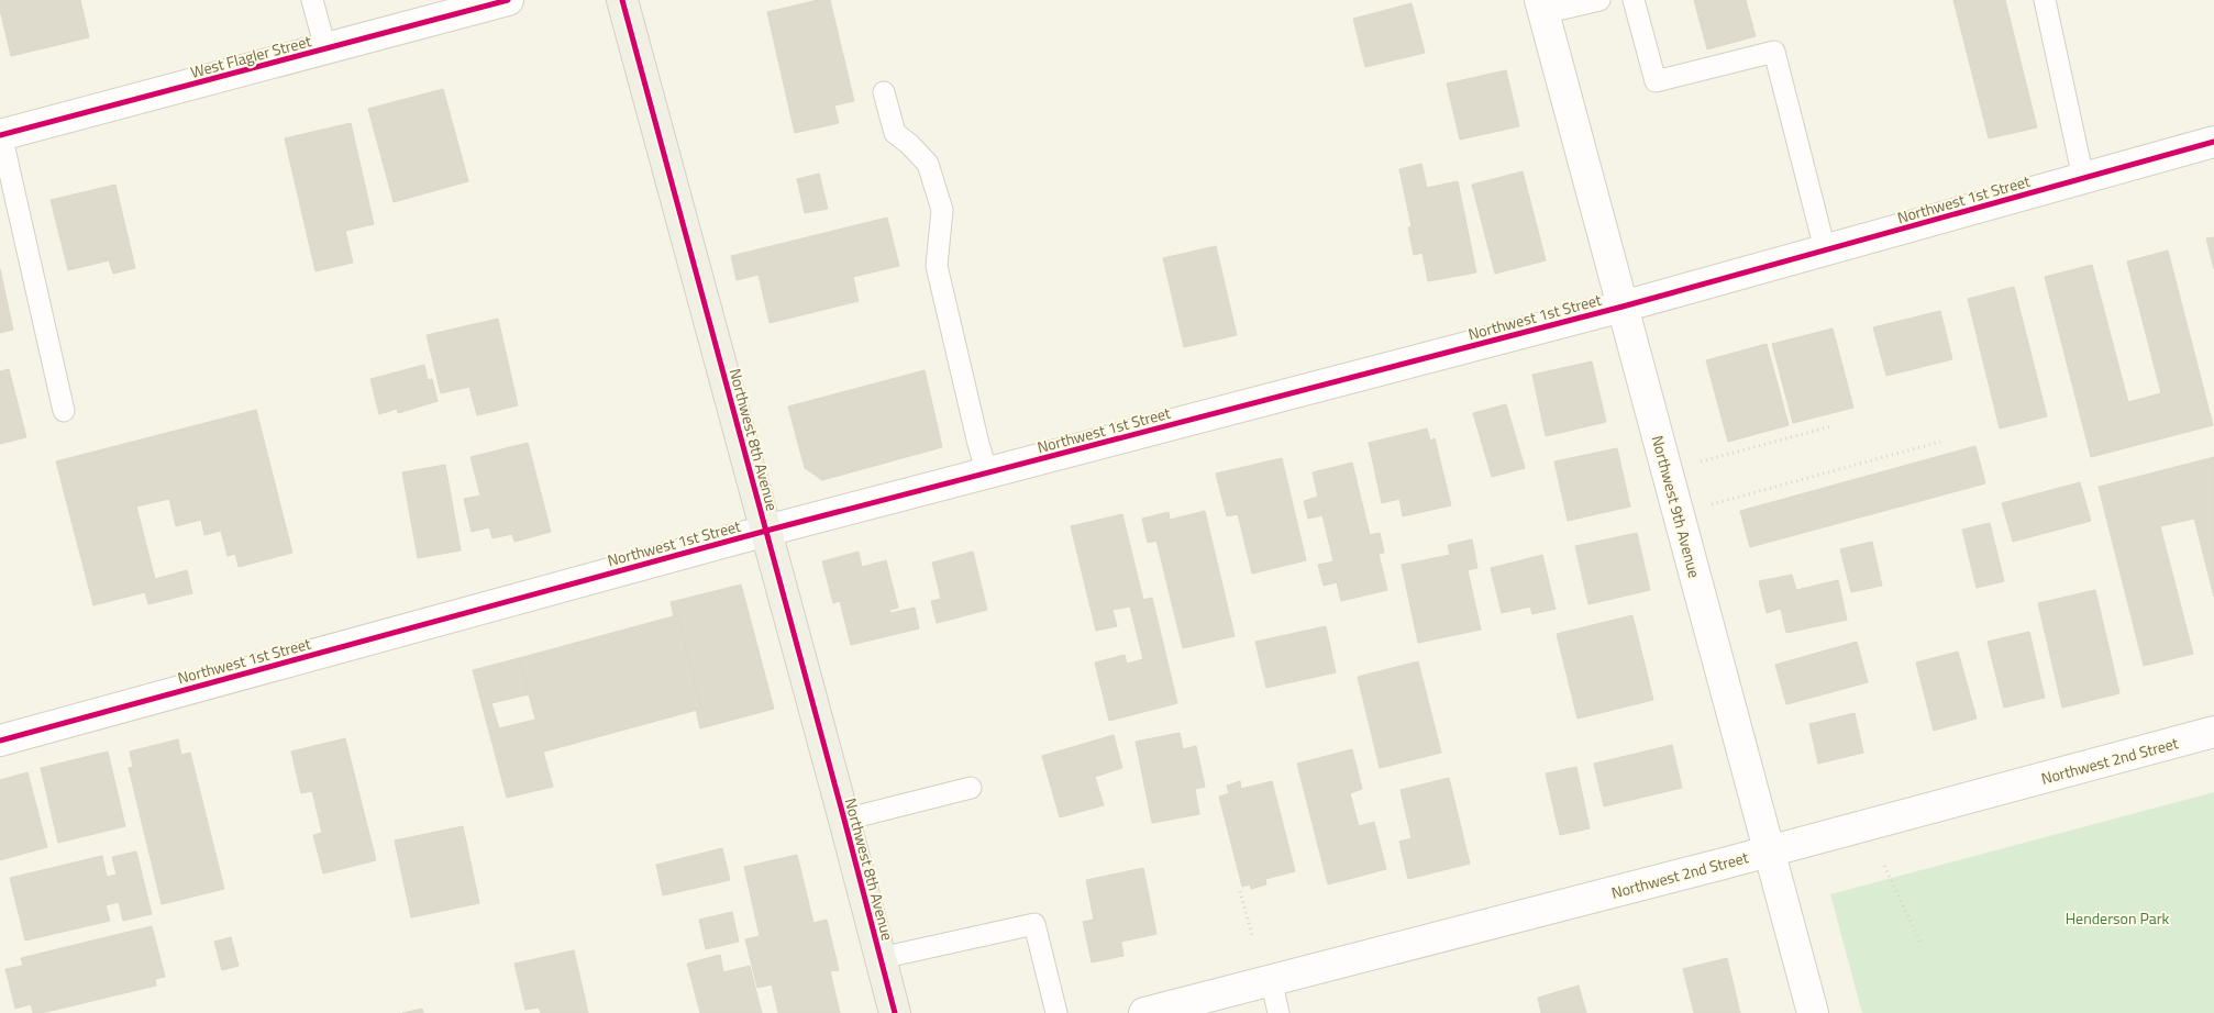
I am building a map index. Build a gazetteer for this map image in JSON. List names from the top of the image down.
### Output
{
  "streets": {
    "main road": ["Northwest 8th Avenue"],
    "street": [
      "West Flagler Street",
      "Northwest 1st Street",
      "Northwest 9th Avenue",
      "Northwest 2nd Street"
    ]
  },
  "crossings": [
    ["Northwest 1st Street", "Northwest 8th Avenue"],
    ["Northwest 1st Street", "Northwest 9th Avenue"],
    ["Northwest 9th Avenue", "Northwest 2nd Street"]
  ],
  "parks": ["Henderson Park"]
}
